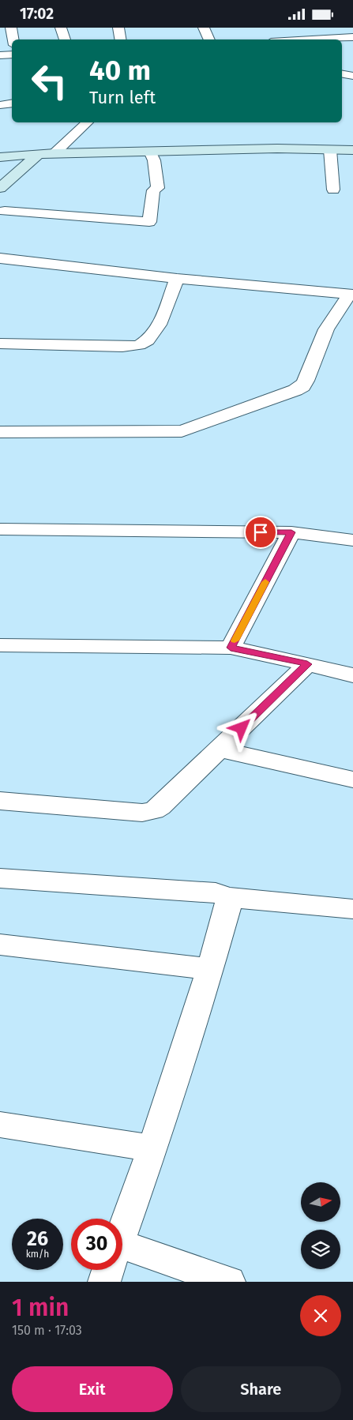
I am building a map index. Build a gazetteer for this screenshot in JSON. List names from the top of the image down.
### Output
{
  "north": "right",
  "page": {
    "status": "17:02",
    "turn": ["40 m", "Turn left"],
    "speed": "26 km/h",
    "limit": "30",
    "heading": ["1 min", "150 m · 17:03"],
    "buttons": ["Exit", "Share"]
  }
}
